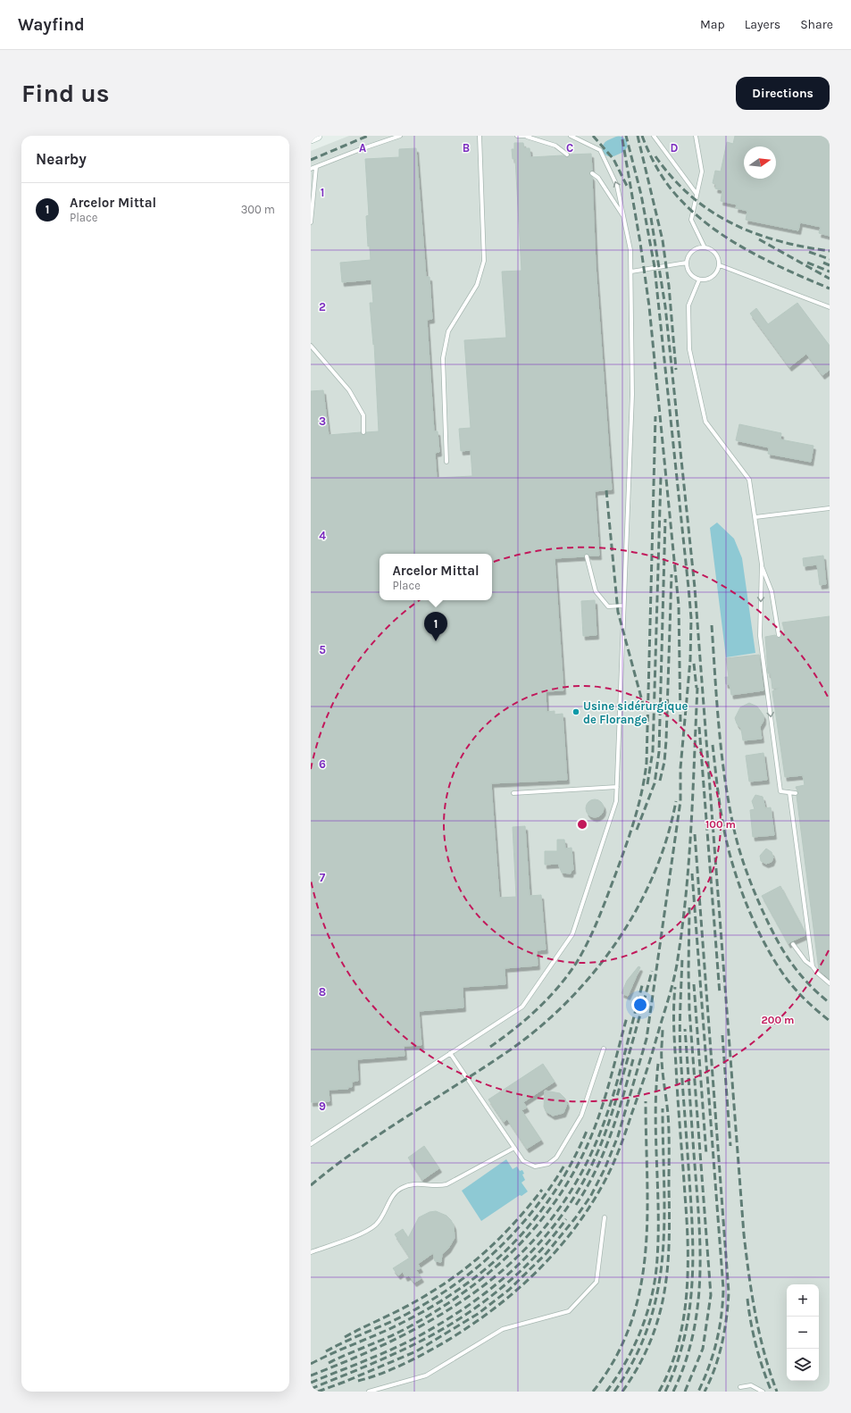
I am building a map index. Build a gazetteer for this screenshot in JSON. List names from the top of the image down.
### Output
{
  "places": ["Usine sidérurgique de Florange"],
  "north": "right",
  "page": {
    "header": "Wayfind",
    "nav": ["Map", "Layers", "Share"],
    "buttons": "Directions",
    "title": "Find us",
    "heading": "Nearby",
    "list": [
      {
        "mark": "1",
        "name": "Arcelor Mittal",
        "note": "Place",
        "value": "300 m"
      }
    ],
    "popup": ["Arcelor Mittal", "Place"],
    "pins": "1",
    "map_buttons": ["+", "−"]
  },
  "grid": {
    "columns": [
      "A",
      "B",
      "C",
      "D"
    ],
    "rows": [
      "1",
      "2",
      "3",
      "4",
      "5",
      "6",
      "7",
      "8",
      "9"
    ]
  },
  "rings": ["100 m", "200 m"]
}
